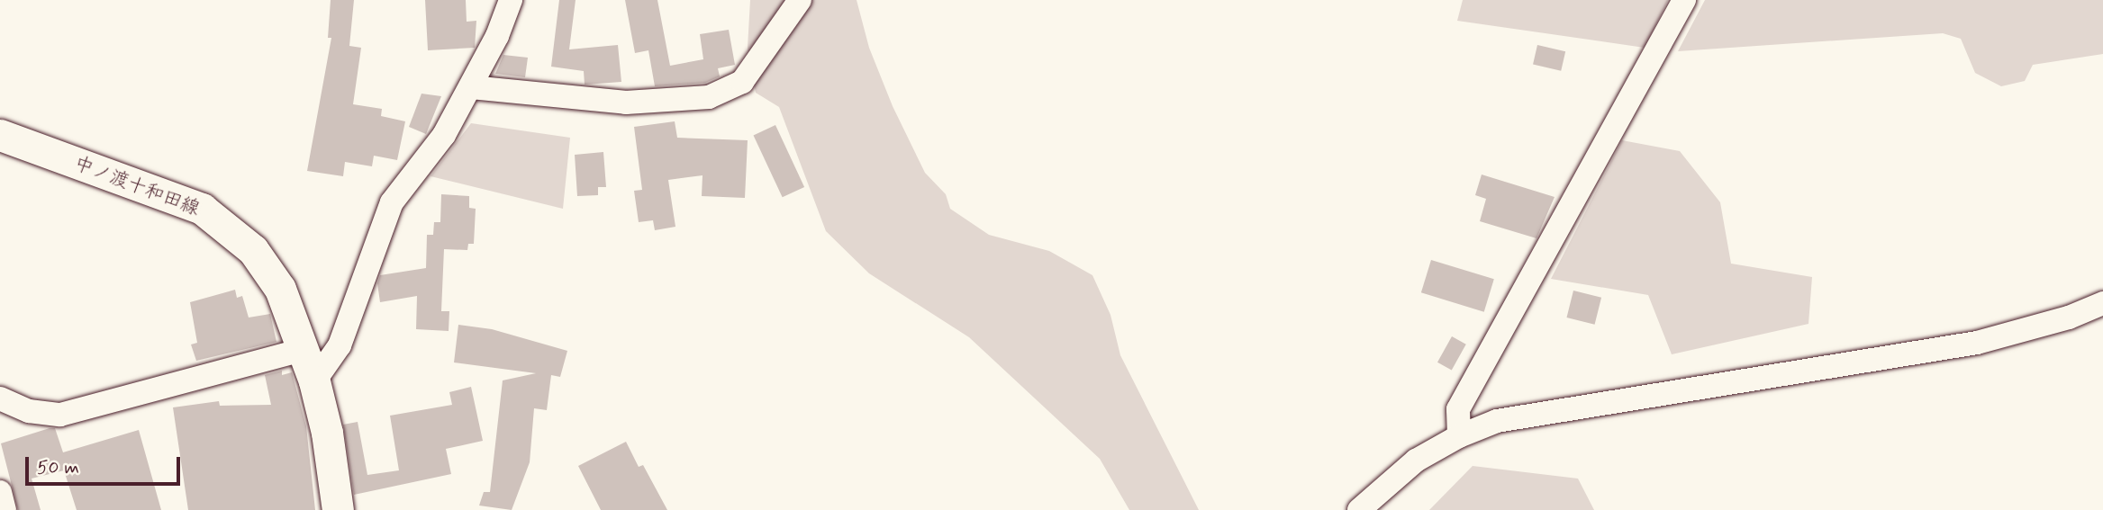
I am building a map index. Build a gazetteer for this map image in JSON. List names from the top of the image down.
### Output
{
  "streets": {
    "main road": ["中ノ渡十和田線"]
  },
  "scale_bar": "50 m"
}
